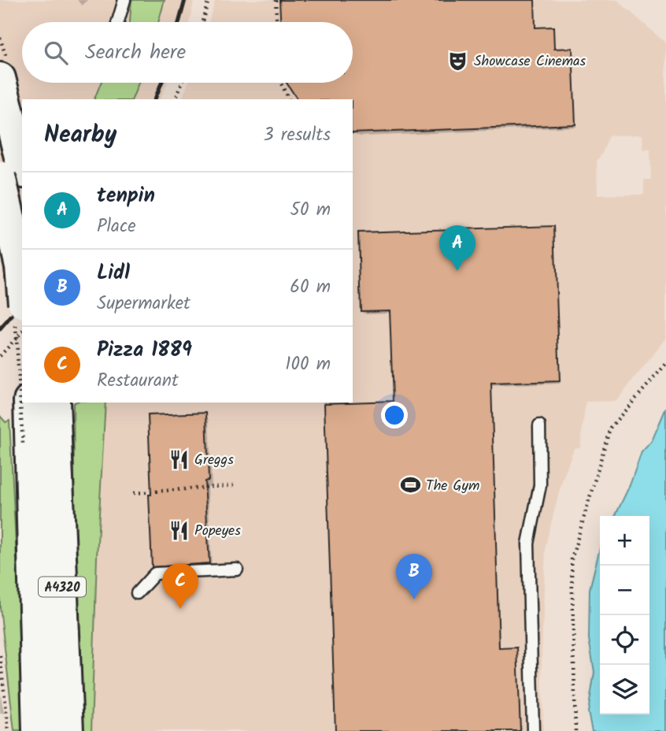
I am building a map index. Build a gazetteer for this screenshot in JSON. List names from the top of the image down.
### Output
{
  "streets": {
    "main road": ["A4320"]
  },
  "places": {
    "theatre": ["Showcase Cinemas"],
    "restaurant": ["Greggs", "Popeyes"],
    "sports": ["The Gym"]
  },
  "page": {
    "search": "Search here",
    "heading": ["Nearby", "3 results"],
    "list": [
      {
        "mark": "A",
        "name": "tenpin",
        "note": "Place",
        "value": "50 m"
      },
      {
        "mark": "B",
        "name": "Lidl",
        "note": "Supermarket",
        "value": "60 m"
      },
      {
        "mark": "C",
        "name": "Pizza 1889",
        "note": "Restaurant",
        "value": "100 m"
      }
    ],
    "pins": ["A", "B", "C"],
    "map_buttons": ["+", "−"]
  }
}
